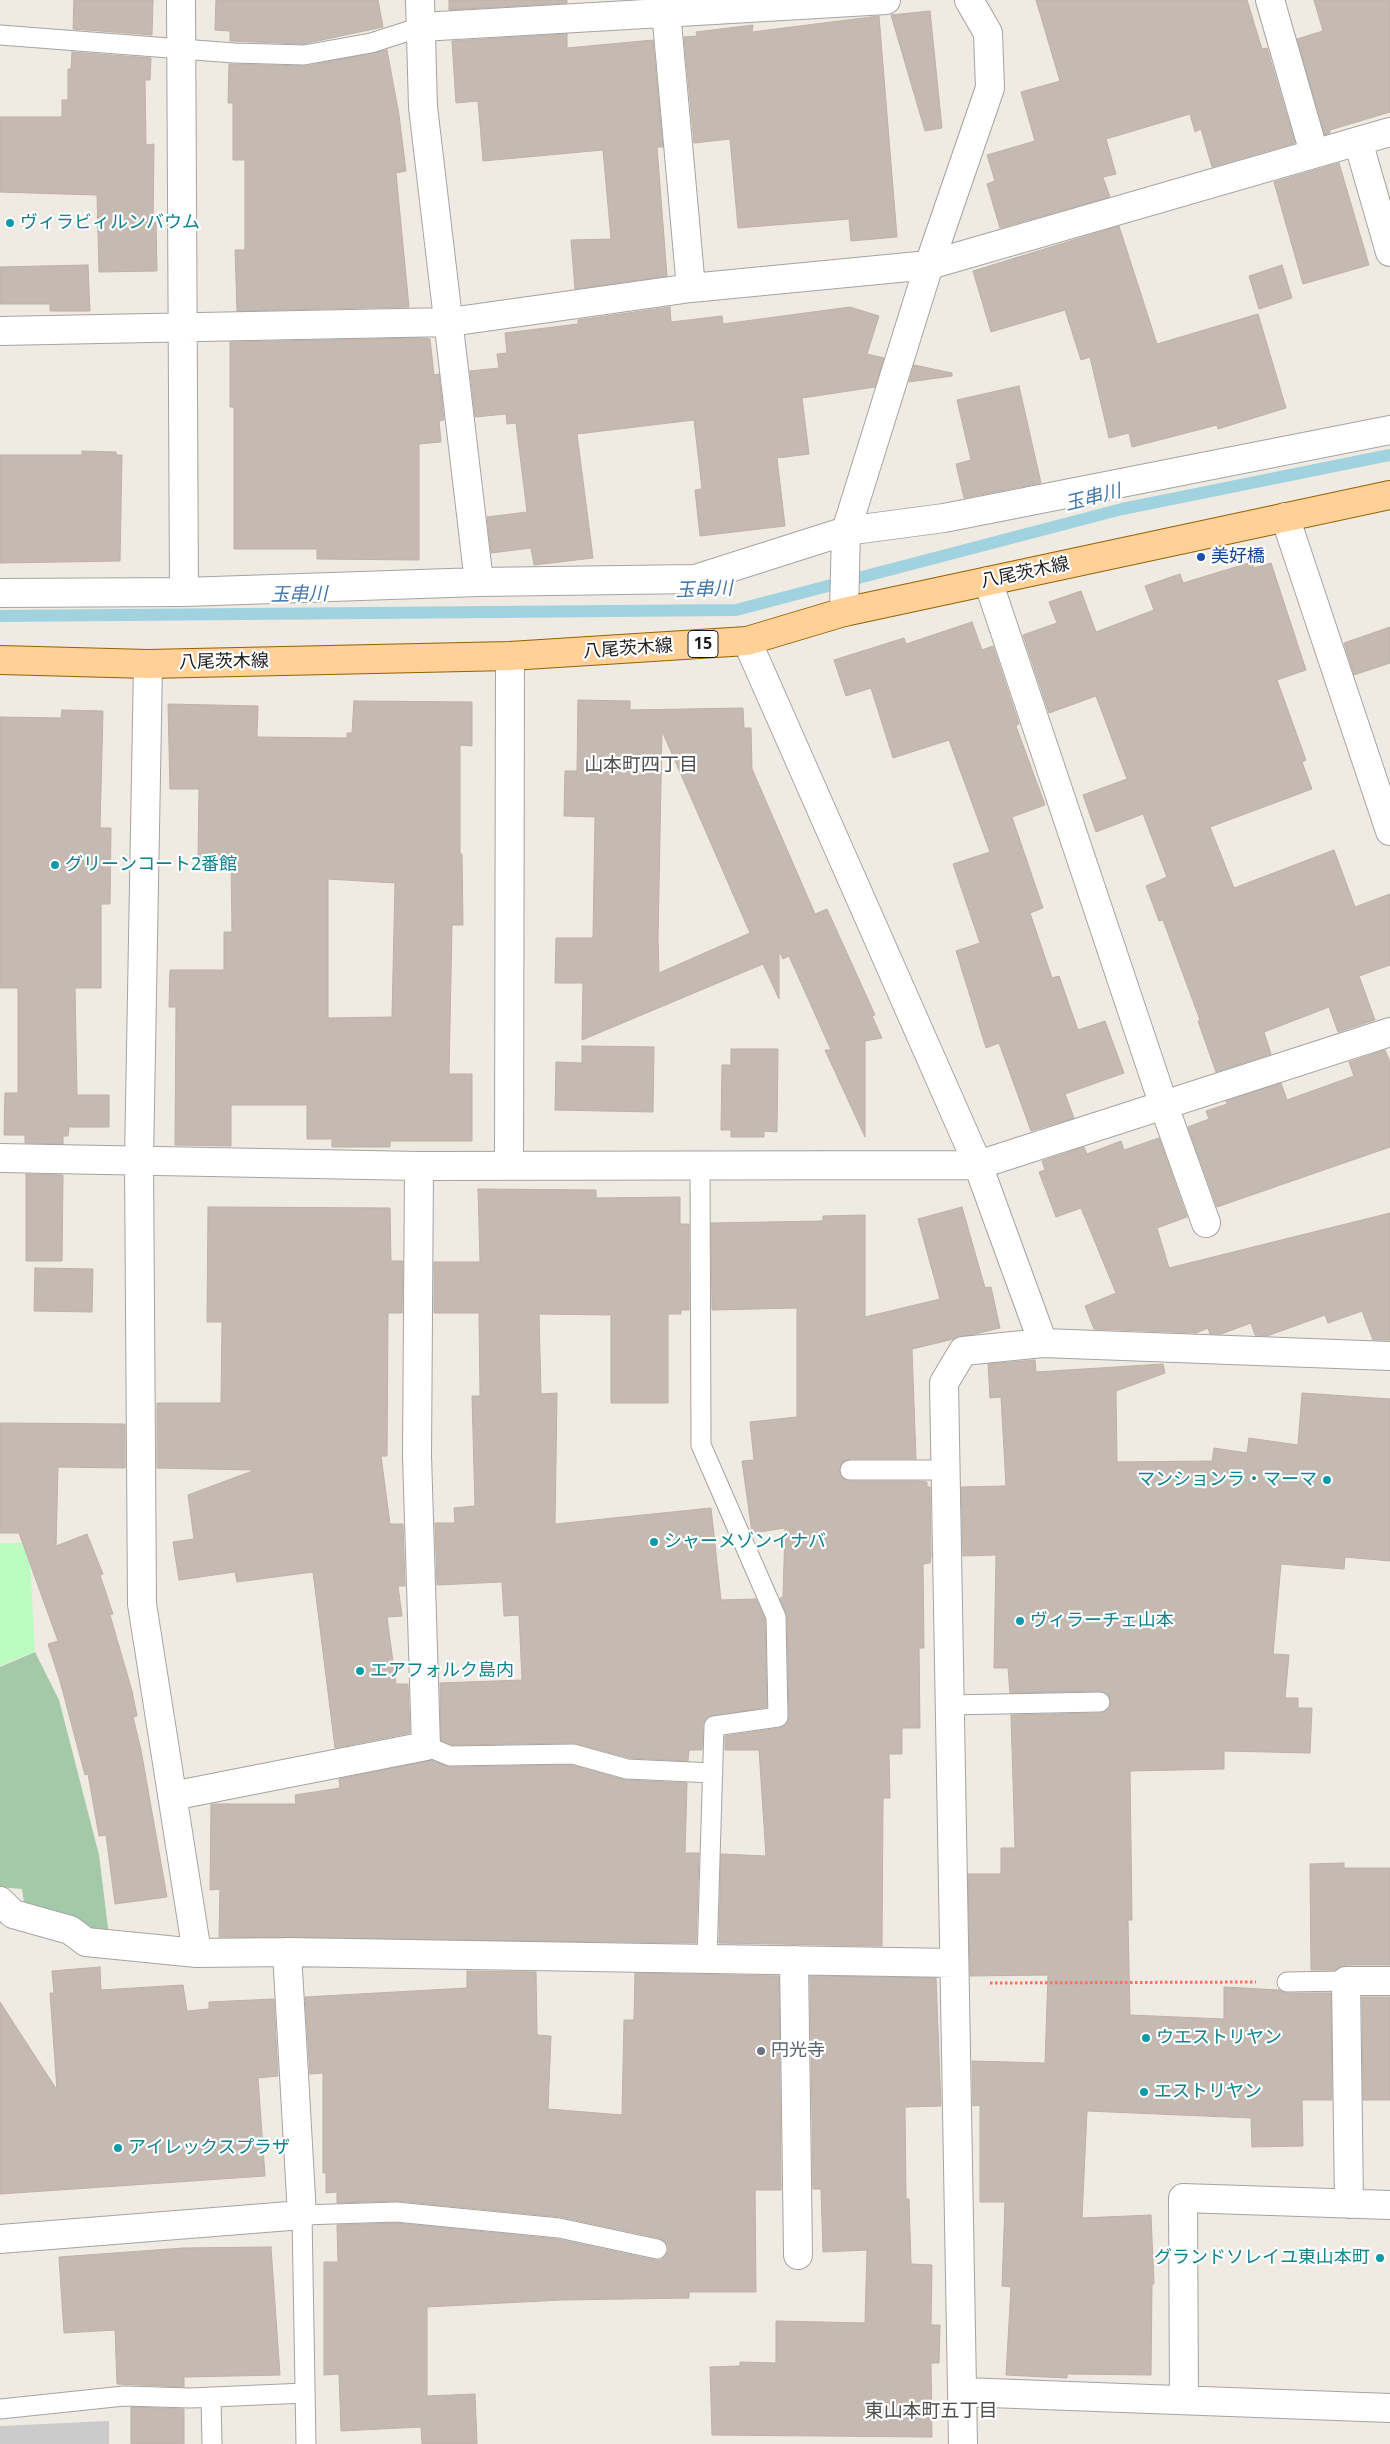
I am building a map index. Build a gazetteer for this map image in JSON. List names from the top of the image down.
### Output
{
  "streets": {
    "main road": ["八尾茨木線", "15"]
  },
  "districts": ["山本町四丁目", "東山本町五丁目"],
  "water": ["玉串川"],
  "places": [
    "ヴィラビィルンバウム",
    "美好橋",
    "グリーンコート2番館",
    "マンションラ・マーマ",
    "シャーメゾンイナバ",
    "ヴィラーチェ山本",
    "エアフォルク島内",
    "ウエストリヤン",
    "円光寺",
    "エストリヤン",
    "アイレックスプラザ",
    "グランドソレイユ東山本町"
  ]
}
